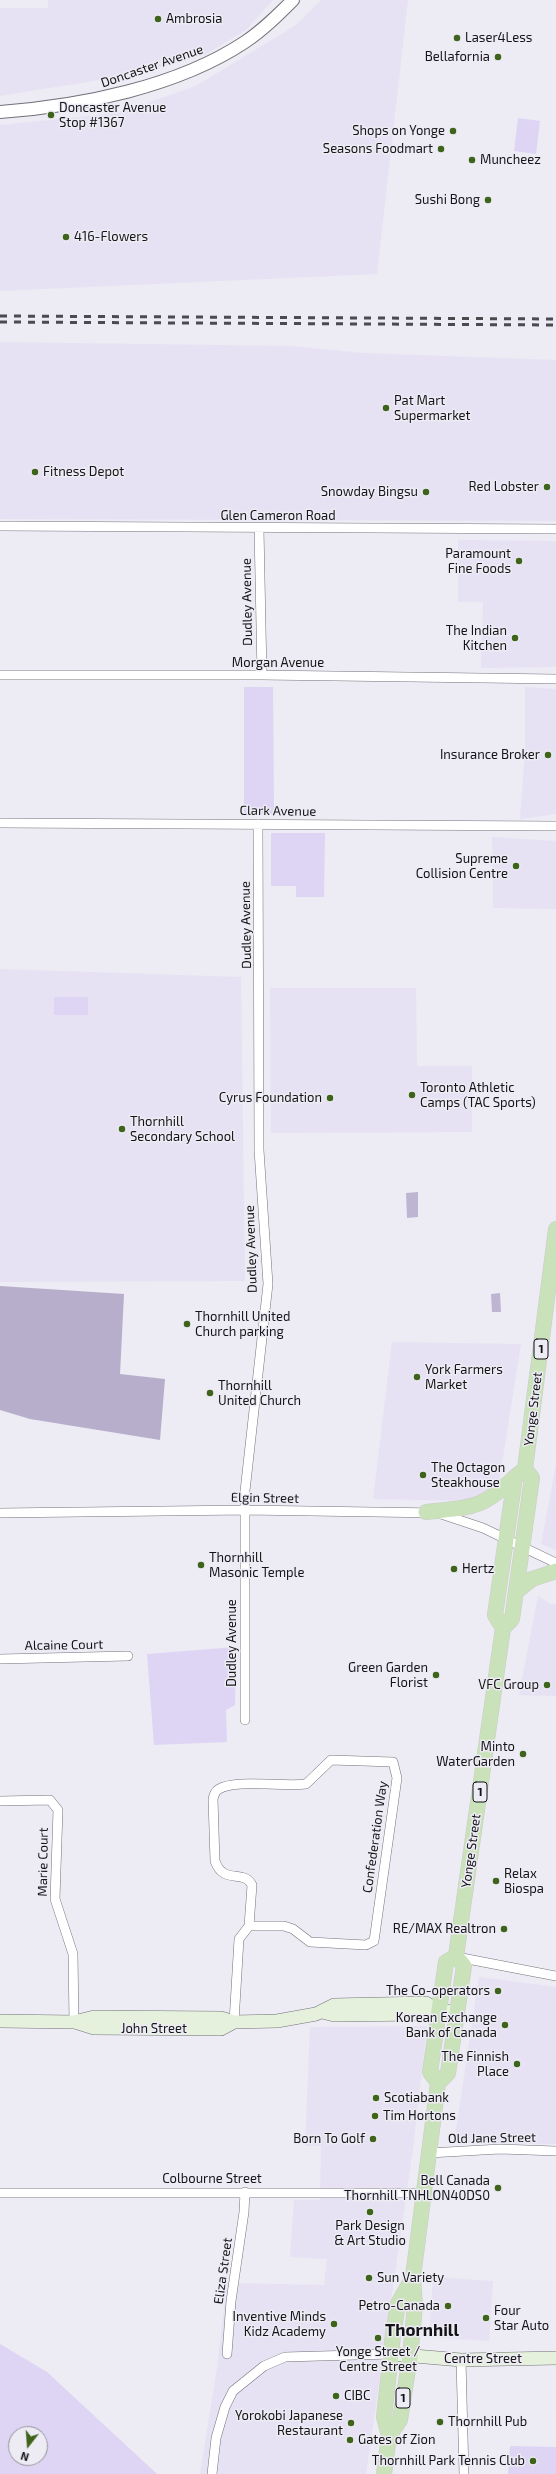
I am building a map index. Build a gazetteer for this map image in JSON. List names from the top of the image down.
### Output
{
  "streets": {
    "main road": [
      "1",
      "Yonge Street",
      "John Street",
      "Centre Street"
    ],
    "street": [
      "Doncaster Avenue",
      "Glen Cameron Road",
      "Dudley Avenue",
      "Morgan Avenue",
      "Clark Avenue",
      "Elgin Street",
      "Alcaine Court",
      "Confederation Way",
      "Marie Court",
      "Old Jane Street",
      "Colbourne Street",
      "Eliza Street"
    ]
  },
  "crossings": [
    ["Glen Cameron Road", "Dudley Avenue"],
    ["Dudley Avenue", "Morgan Avenue"],
    ["Dudley Avenue", "Clark Avenue"],
    ["Dudley Avenue", "Elgin Street"],
    ["Yonge Street", "Elgin Street"],
    ["Yonge Street", "John Street"],
    ["Yonge Street", "Old Jane Street"],
    ["Yonge Street", "Colbourne Street"],
    ["Yonge Street", "Centre Street"],
    ["Confederation Way", "John Street"],
    ["Marie Court", "John Street"],
    ["Colbourne Street", "Eliza Street"]
  ],
  "districts": ["Thornhill"],
  "places": [
    "Ambrosia",
    "Laser4Less",
    "Bellafornia",
    "Doncaster Avenue Stop #1367",
    "Shops on Yonge",
    "Seasons Foodmart",
    "Muncheez",
    "Sushi Bong",
    "416-Flowers",
    "Pat Mart Supermarket",
    "Fitness Depot",
    "Red Lobster",
    "Snowday Bingsu",
    "Paramount Fine Foods",
    "The Indian Kitchen",
    "Insurance Broker",
    "Supreme Collision Centre",
    "Toronto Athletic Camps (TAC Sports)",
    "Cyrus Foundation",
    "Thornhill Secondary School",
    "Thornhill United Church parking",
    "York Farmers Market",
    "Thornhill United Church",
    "The Octagon Steakhouse",
    "Thornhill Masonic Temple",
    "Hertz",
    "Green Garden Florist",
    "VFC Group",
    "Minto WaterGarden",
    "Relax Biospa",
    "RE/MAX Realtron",
    "The Co-operators",
    "Korean Exchange Bank of Canada",
    "The Finnish Place",
    "Scotiabank",
    "Tim Hortons",
    "Born To Golf",
    "Bell Canada Thornhill TNHLON40DS0",
    "Park Design & Art Studio",
    "Sun Variety",
    "Petro-Canada",
    "Four Star Auto",
    "Inventive Minds Kidz Academy",
    "Yonge Street / Centre Street",
    "CIBC",
    "Thornhill Pub",
    "Yorokobi Japanese Restaurant",
    "Gates of Zion",
    "Thornhill Park Tennis Club"
  ],
  "north": "bottom"
}
